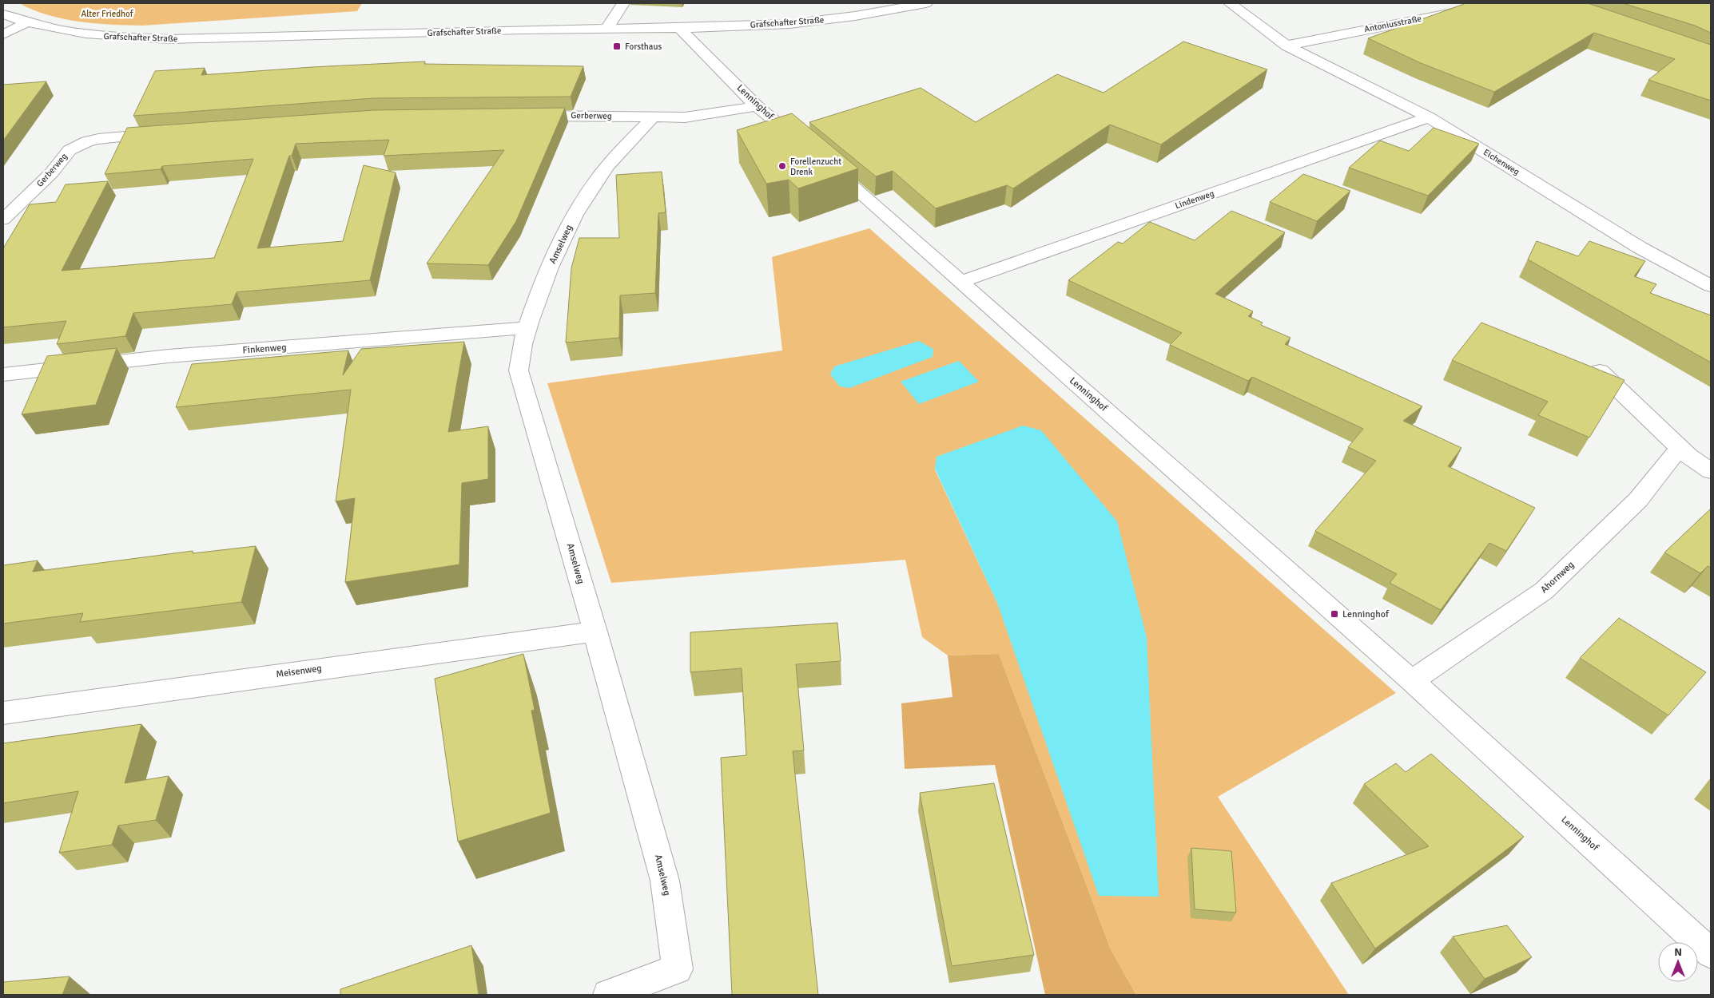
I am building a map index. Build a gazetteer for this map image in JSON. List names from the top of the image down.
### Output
{
  "streets": {
    "street": [
      "Grafschafter Straße",
      "Antoniusstraße",
      "Lenninghof",
      "Gerberweg",
      "Eichenweg",
      "Lindenweg",
      "Amselweg",
      "Finkenweg",
      "Ahornweg",
      "Meisenweg"
    ]
  },
  "crossings": [
    ["Grafschafter Straße", "Lenninghof"],
    ["Antoniusstraße", "Eichenweg"],
    ["Lenninghof", "Gerberweg"],
    ["Lenninghof", "Lindenweg"],
    ["Lenninghof", "Ahornweg"],
    ["Gerberweg", "Amselweg"],
    ["Eichenweg", "Lindenweg"],
    ["Amselweg", "Finkenweg"],
    ["Amselweg", "Meisenweg"]
  ],
  "parks": ["Alter Friedhof"],
  "places": {
    "transit": ["Forsthaus", "Lenninghof"],
    "other": ["Forellenzucht Drenk"]
  },
  "north": "top"
}
